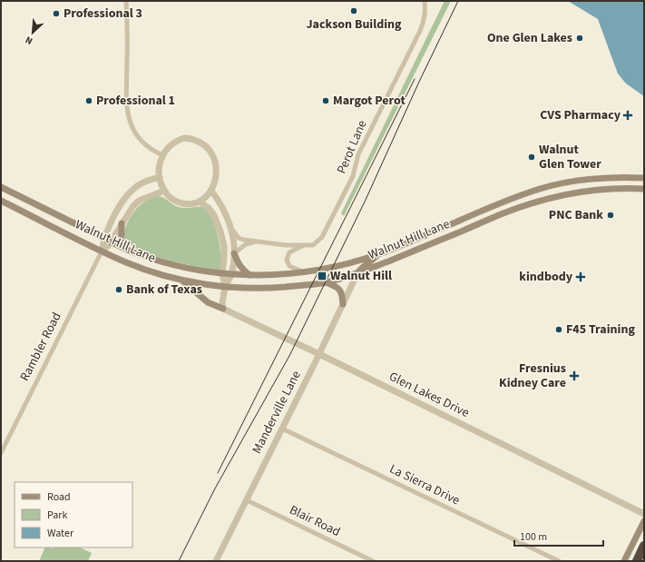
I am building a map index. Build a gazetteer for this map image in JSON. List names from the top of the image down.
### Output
{
  "streets": {
    "main road": ["Walnut Hill Lane"],
    "street": [
      "Perot Lane",
      "Rambler Road",
      "Glen Lakes Drive",
      "Manderville Lane",
      "La Sierra Drive",
      "Blair Road"
    ]
  },
  "crossings": [
    ["Walnut Hill Lane", "Rambler Road"],
    ["Walnut Hill Lane", "Manderville Lane"],
    ["Glen Lakes Drive", "Manderville Lane"],
    ["Manderville Lane", "La Sierra Drive"],
    ["Manderville Lane", "Blair Road"]
  ],
  "places": {
    "other": [
      "Jackson Building",
      "Professional 3",
      "One Glen Lakes",
      "Professional 1",
      "Margot Perot",
      "Walnut Glen Tower",
      "PNC Bank",
      "Bank of Texas",
      "F45 Training"
    ],
    "health": ["CVS Pharmacy", "kindbody", "Fresnius Kidney Care"],
    "transit": ["Walnut Hill"]
  },
  "legend": ["Road", "Park", "Water"],
  "scale_bar": "100 m",
  "north": "bottom left"
}
